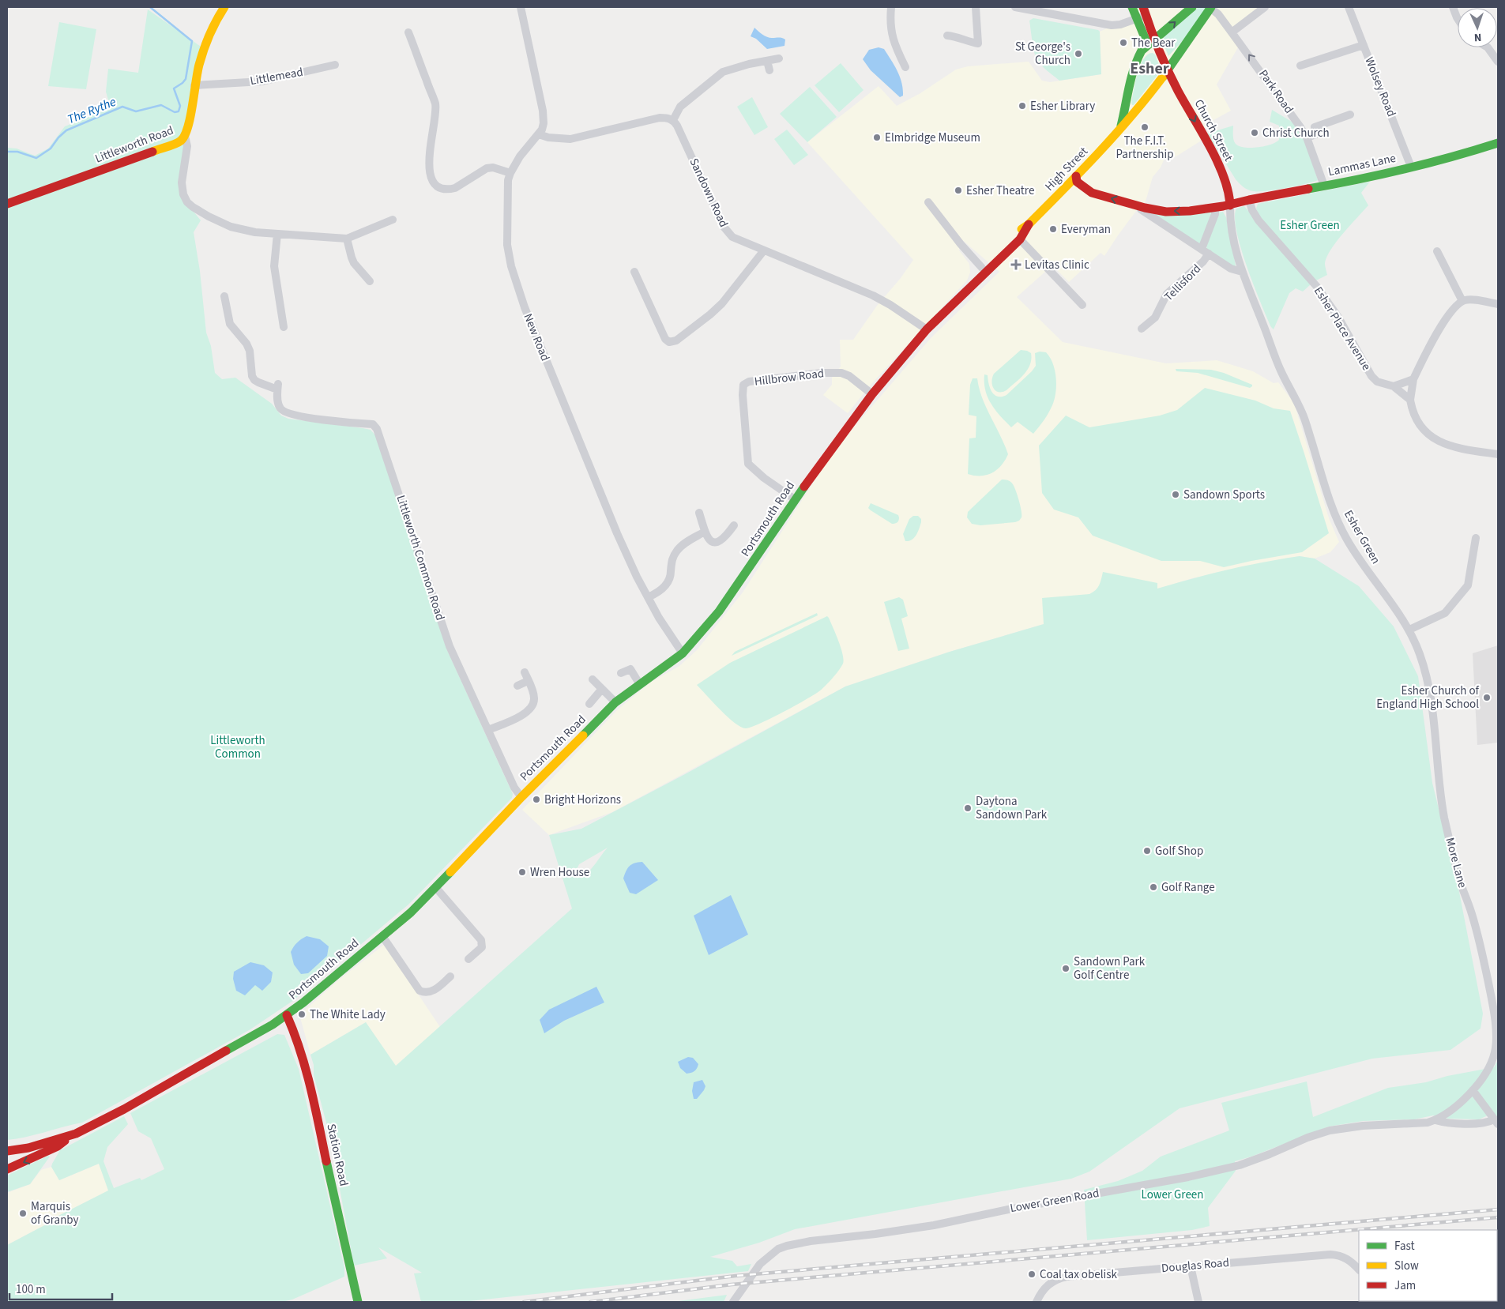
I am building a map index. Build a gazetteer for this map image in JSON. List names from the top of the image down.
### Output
{
  "streets": {
    "main road": [
      "Church Street",
      "Littleworth Road",
      "Lammas Lane",
      "High Street",
      "Portsmouth Road",
      "Station Road"
    ],
    "street": [
      "Littlemead",
      "Wolsey Road",
      "Park Road",
      "Sandown Road",
      "Tellisford",
      "Esher Place Avenue",
      "New Road",
      "Hillbrow Road",
      "Esher Green",
      "Littleworth Common Road",
      "More Lane",
      "Lower Green Road",
      "Douglas Road"
    ]
  },
  "crossings": [
    ["Littlemead", "Littleworth Road"],
    ["Wolsey Road", "Lammas Lane"],
    ["Park Road", "Lammas Lane"],
    ["Park Road", "High Street"],
    ["Church Street", "Lammas Lane"],
    ["Church Street", "High Street"],
    ["Church Street", "Esher Green"],
    ["Lammas Lane", "Esher Place Avenue"],
    ["Lammas Lane", "Esher Green"],
    ["High Street", "Portsmouth Road"],
    ["Sandown Road", "Portsmouth Road"],
    ["New Road", "Portsmouth Road"],
    ["Hillbrow Road", "Portsmouth Road"],
    ["Portsmouth Road", "Littleworth Common Road"],
    ["Portsmouth Road", "Station Road"],
    ["Esher Green", "More Lane"],
    ["More Lane", "Lower Green Road"]
  ],
  "one_way": ["Park Road", "Church Street"],
  "districts": ["Esher"],
  "water": ["The Rythe"],
  "parks": ["Esher Green", "Littleworth Common", "Lower Green"],
  "places": {
    "other": [
      "The Bear",
      "St George's Church",
      "Esher Library",
      "The F.I.T. Partnership",
      "Christ Church",
      "Elmbridge Museum",
      "Esher Theatre",
      "Everyman",
      "Sandown Sports",
      "Esher Church of England High School",
      "Bright Horizons",
      "Daytona Sandown Park",
      "Golf Shop",
      "Wren House",
      "Golf Range",
      "Sandown Park Golf Centre",
      "The White Lady",
      "Marquis of Granby",
      "Coal tax obelisk"
    ],
    "health": ["Levitas Clinic"]
  },
  "legend": ["Fast", "Slow", "Jam"],
  "scale_bar": "100 m",
  "north": "bottom"
}
